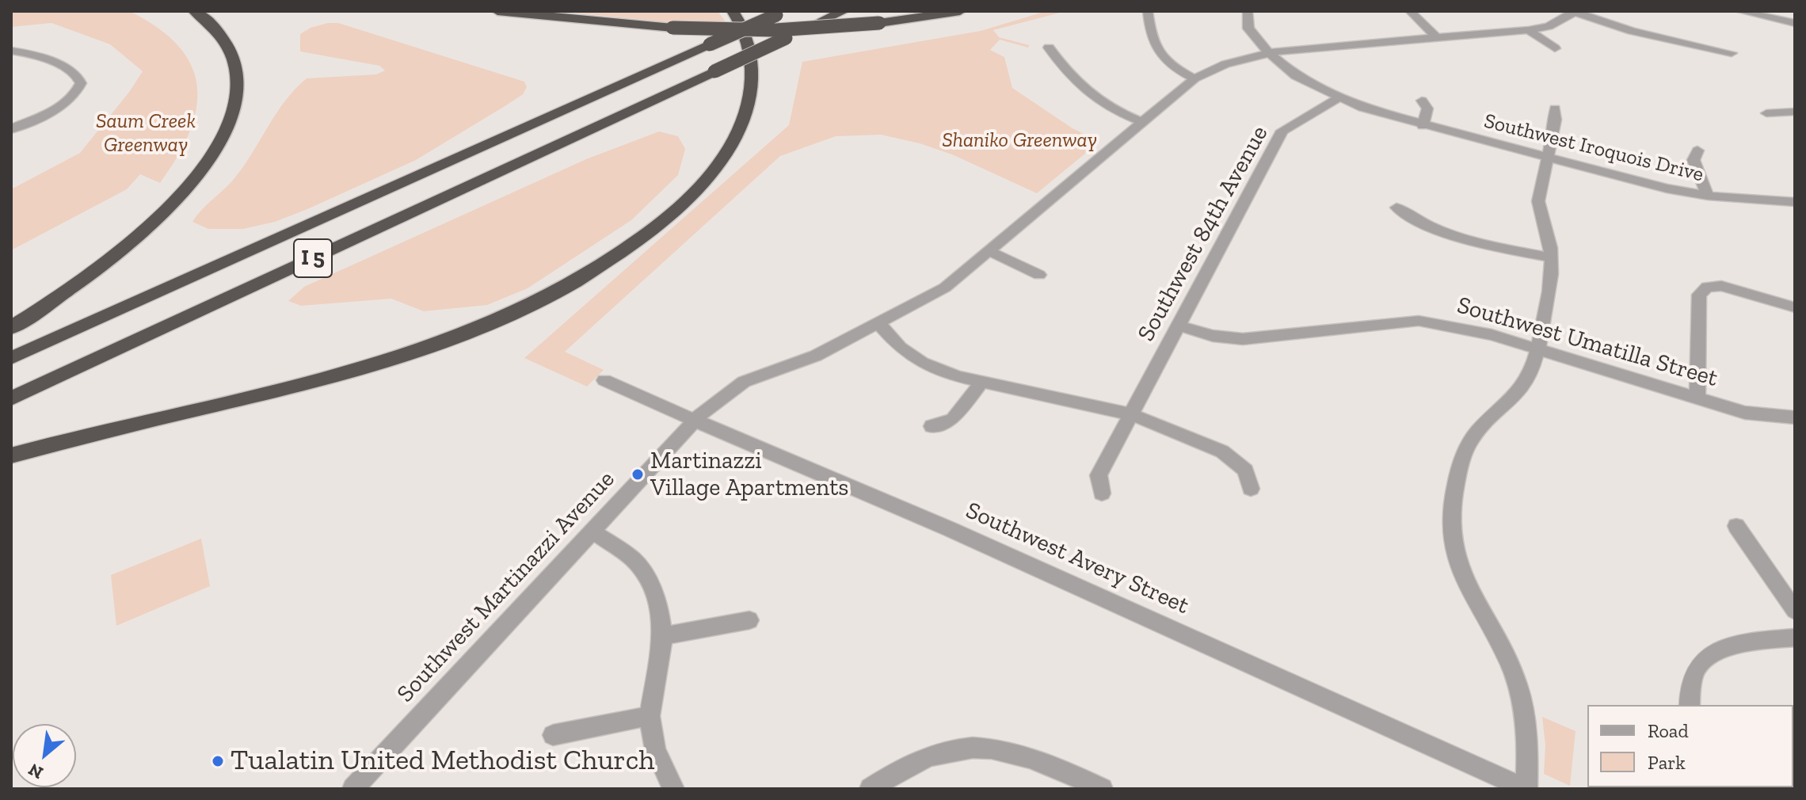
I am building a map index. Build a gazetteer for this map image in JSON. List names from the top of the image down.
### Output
{
  "streets": {
    "highway": ["I 5"],
    "street": [
      "Southwest Iroquois Drive",
      "Southwest 84th Avenue",
      "Southwest Umatilla Street",
      "Southwest Avery Street",
      "Southwest Martinazzi Avenue"
    ]
  },
  "crossings": [
    ["Southwest Iroquois Drive", "Southwest 84th Avenue"],
    ["Southwest Iroquois Drive", "Southwest Martinazzi Avenue"],
    ["Southwest 84th Avenue", "Southwest Umatilla Street"],
    ["Southwest Avery Street", "Southwest Martinazzi Avenue"]
  ],
  "parks": ["Saum Creek Greenway", "Shaniko Greenway"],
  "places": ["Martinazzi Village Apartments", "Tualatin United Methodist Church"],
  "legend": ["Road", "Park"],
  "north": "bottom left"
}
